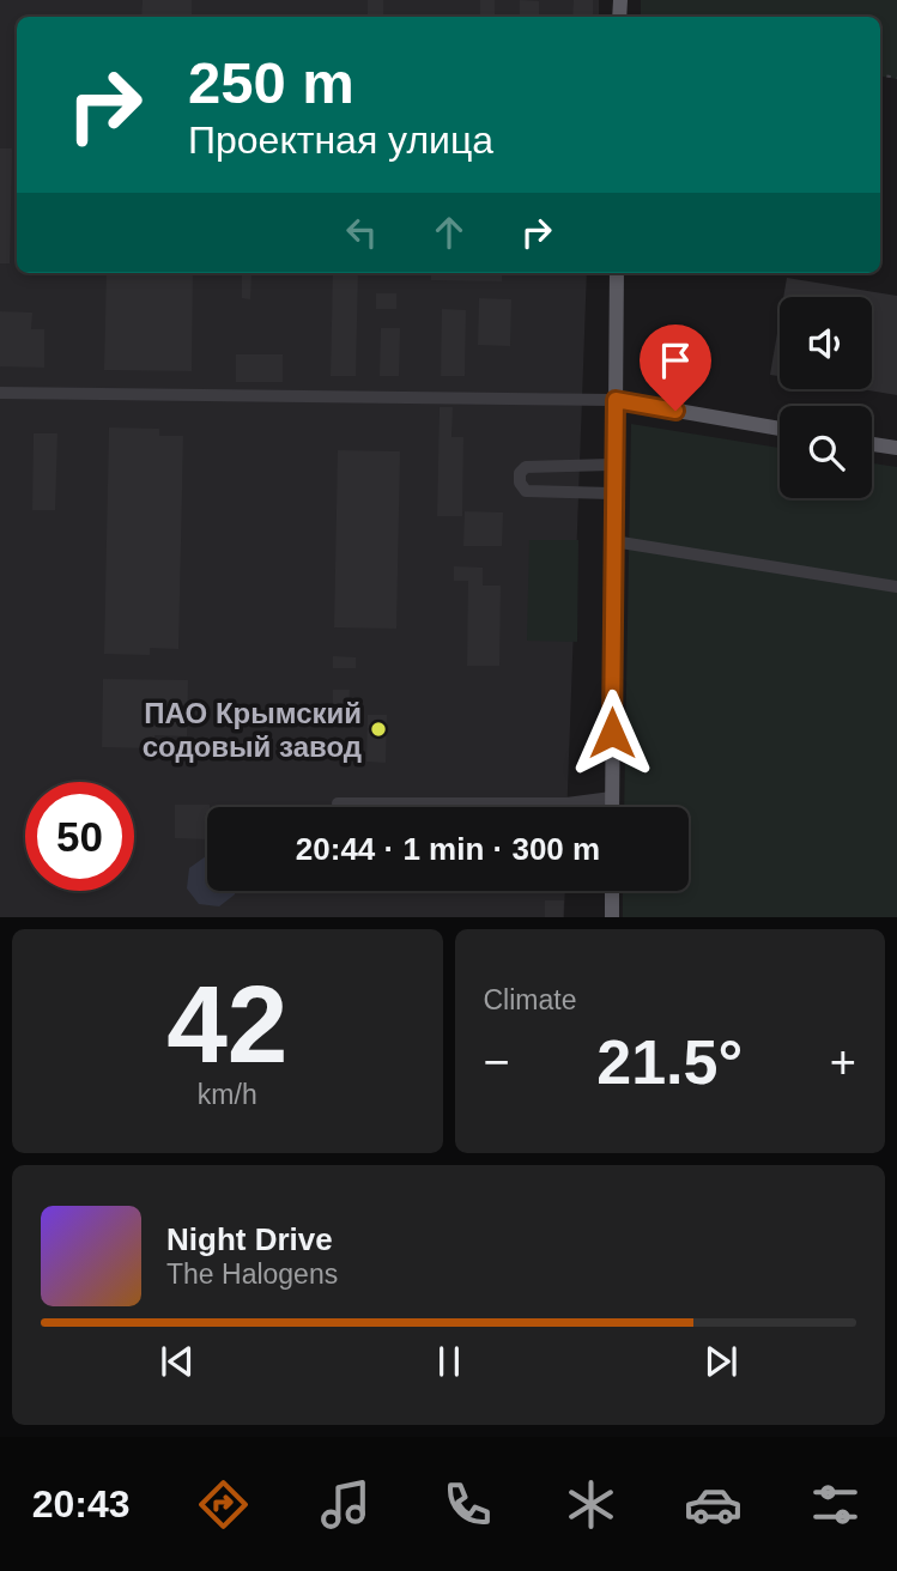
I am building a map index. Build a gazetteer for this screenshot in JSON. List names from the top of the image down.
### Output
{
  "places": ["ПАО Крымский содовый завод"],
  "page": {
    "turn": ["250 m", "Проектная улица"],
    "limit": "50",
    "trip": "20:44 · 1 min · 300 m",
    "tile": [
      ["42", "km/h"],
      "Climate"
    ],
    "heat": ["−", "21.5°", "+"],
    "song": ["Night Drive", "The Halogens"],
    "tabs": "20:43"
  }
}
